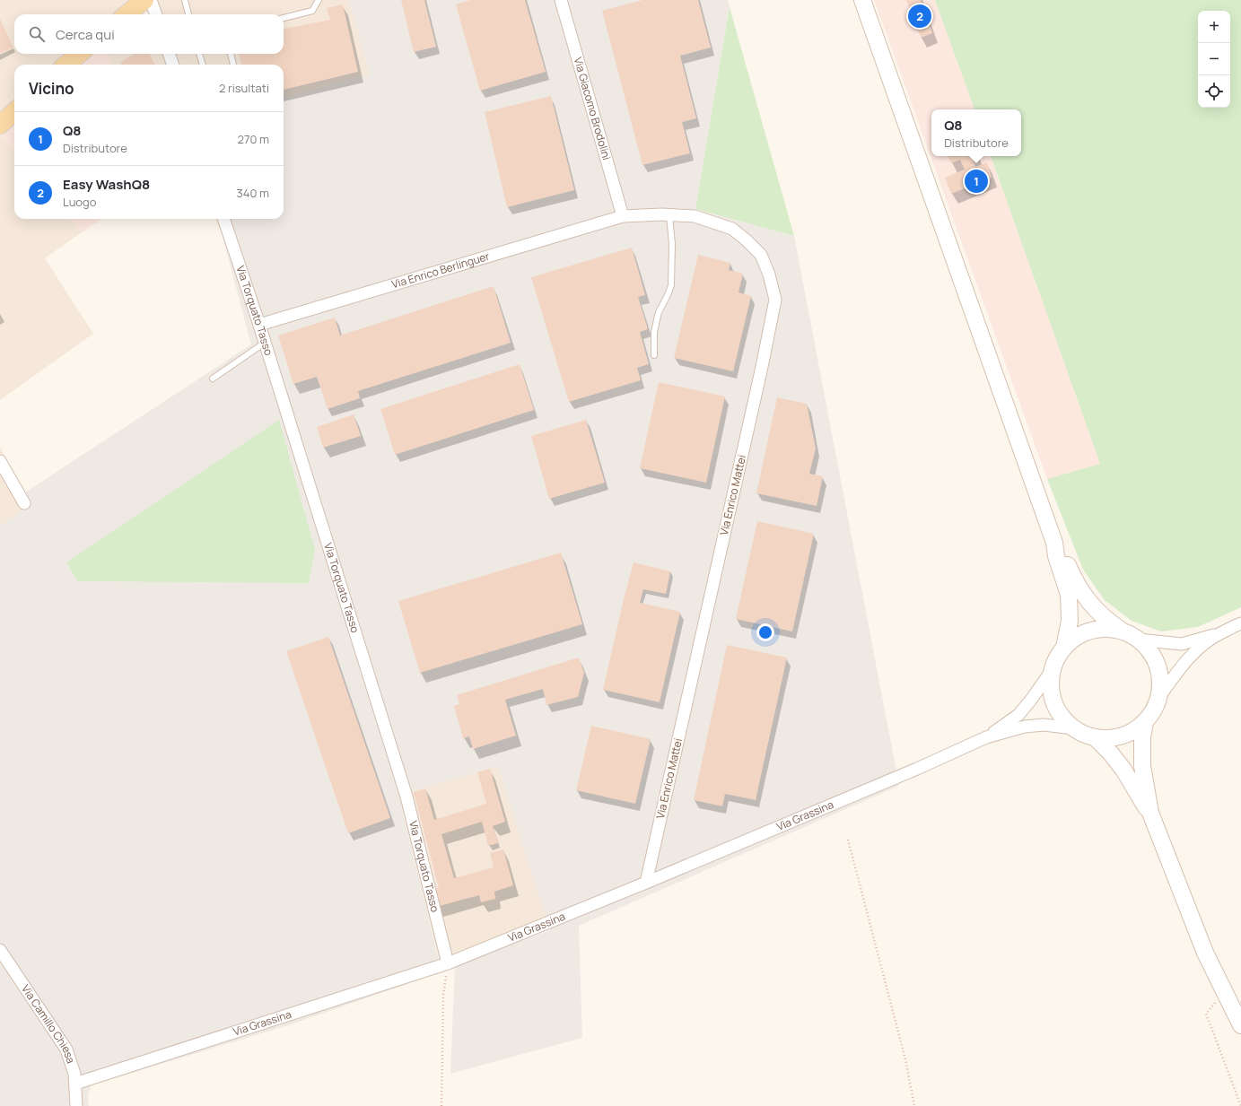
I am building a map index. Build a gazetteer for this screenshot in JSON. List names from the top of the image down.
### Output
{
  "streets": {
    "street": [
      "Via Giacomo Brodolini",
      "Via Enrico Berlinguer",
      "Via Torquato Tasso",
      "Via Enrico Mattei",
      "Via Grassina",
      "Via Camillo Chiesa"
    ]
  },
  "crossings": [
    ["Via Giacomo Brodolini", "Via Enrico Berlinguer"],
    ["Via Giacomo Brodolini", "Via Enrico Mattei"],
    ["Via Enrico Berlinguer", "Via Torquato Tasso"],
    ["Via Enrico Berlinguer", "Via Enrico Mattei"],
    ["Via Torquato Tasso", "Via Grassina"],
    ["Via Enrico Mattei", "Via Grassina"],
    ["Via Grassina", "Via Camillo Chiesa"]
  ],
  "page": {
    "pins": ["2", "1"],
    "map_buttons": ["+", "−"],
    "search": "Cerca qui",
    "heading": ["Vicino", "2 risultati"],
    "popup": ["Q8", "Distributore"],
    "list": [
      {
        "mark": "1",
        "name": "Q8",
        "note": "Distributore",
        "value": "270 m"
      },
      {
        "mark": "2",
        "name": "Easy WashQ8",
        "note": "Luogo",
        "value": "340 m"
      }
    ]
  }
}
